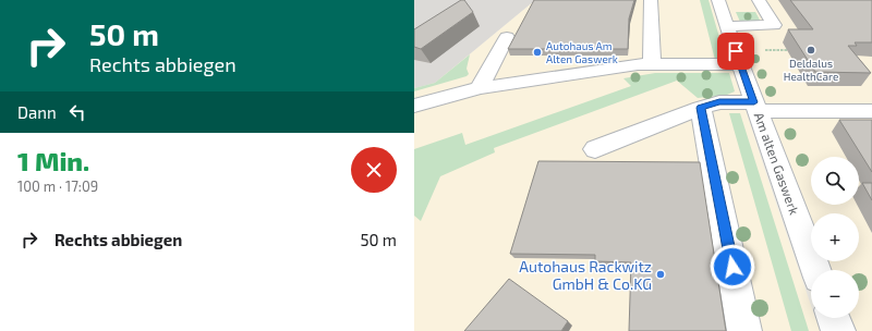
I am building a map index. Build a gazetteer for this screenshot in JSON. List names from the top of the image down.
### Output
{
  "streets": {
    "street": ["Am alten Gaswerk"]
  },
  "places": ["Deldalus HealthCare", "Autohaus Am Alten Gaswerk", "Autohaus Rackwitz GmbH & Co.KG"],
  "page": {
    "turn": ["50 m", "Rechts abbiegen"],
    "then": "Dann",
    "heading": ["1 Min.", "100 m · 17:09"],
    "map_buttons": ["+", "−"],
    "list": [
      {
        "name": "Rechts abbiegen",
        "value": "50 m"
      }
    ]
  }
}
